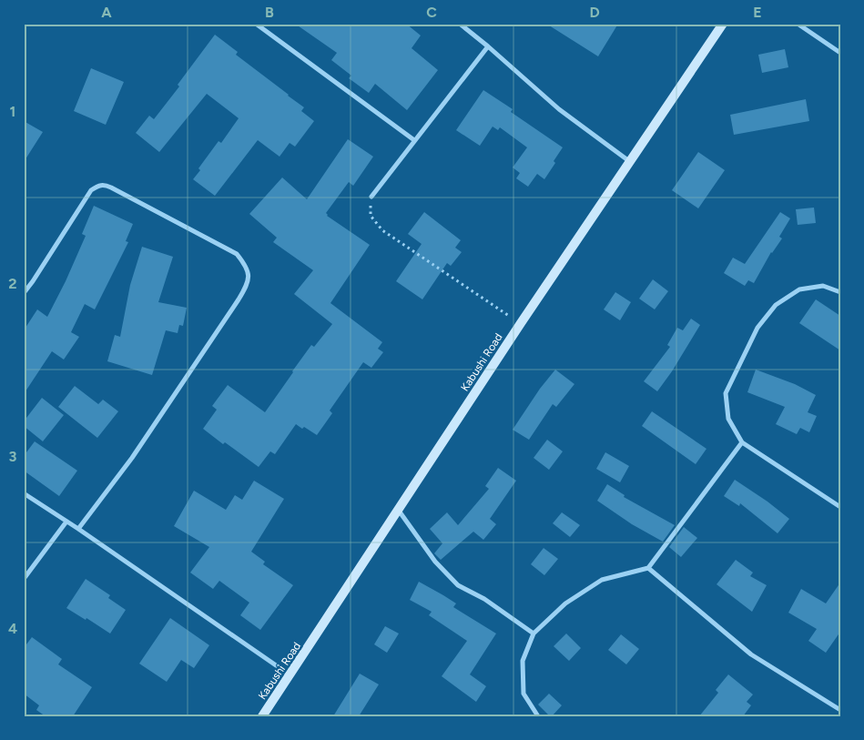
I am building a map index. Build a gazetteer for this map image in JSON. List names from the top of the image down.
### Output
{
  "streets": {
    "main road": ["Kabushi Road"]
  },
  "grid": {
    "columns": [
      "A",
      "B",
      "C",
      "D",
      "E"
    ],
    "rows": [
      "1",
      "2",
      "3",
      "4"
    ]
  }
}
